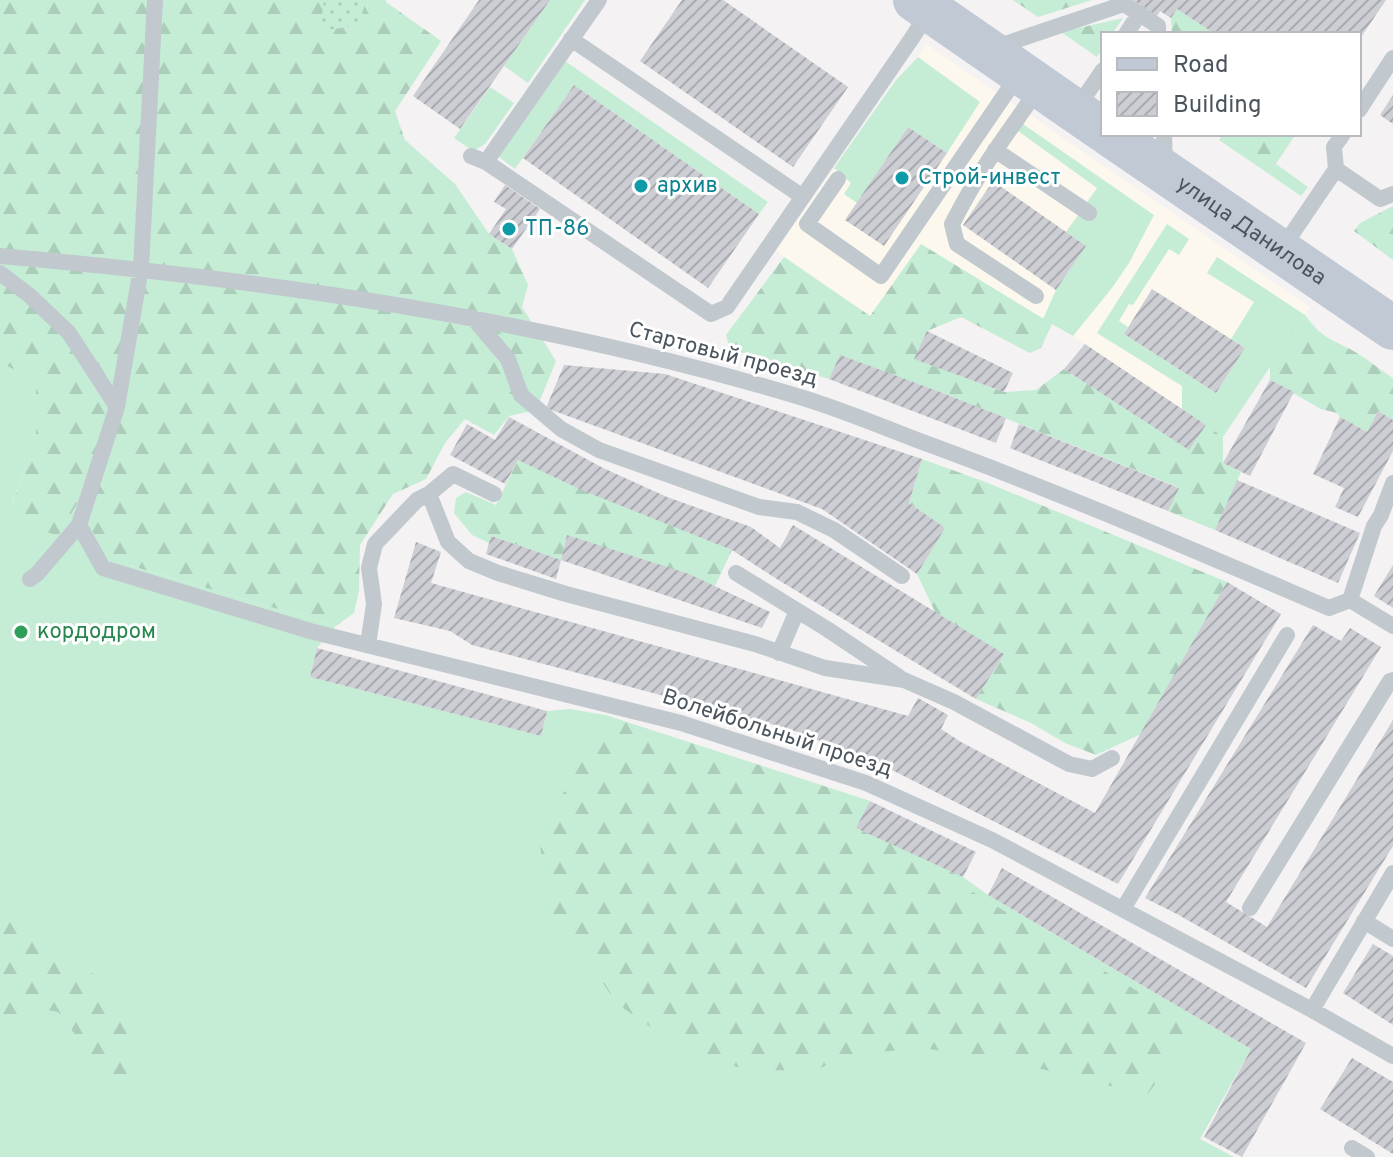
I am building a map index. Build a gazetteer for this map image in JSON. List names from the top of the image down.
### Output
{
  "streets": {
    "street": ["улица Данилова"],
    "lane": ["Стартовый проезд", "Волейбольный проезд"]
  },
  "places": [
    "Строй-инвест",
    "архив",
    "ТП-86",
    "кордодром"
  ],
  "legend": ["Road", "Building"]
}
